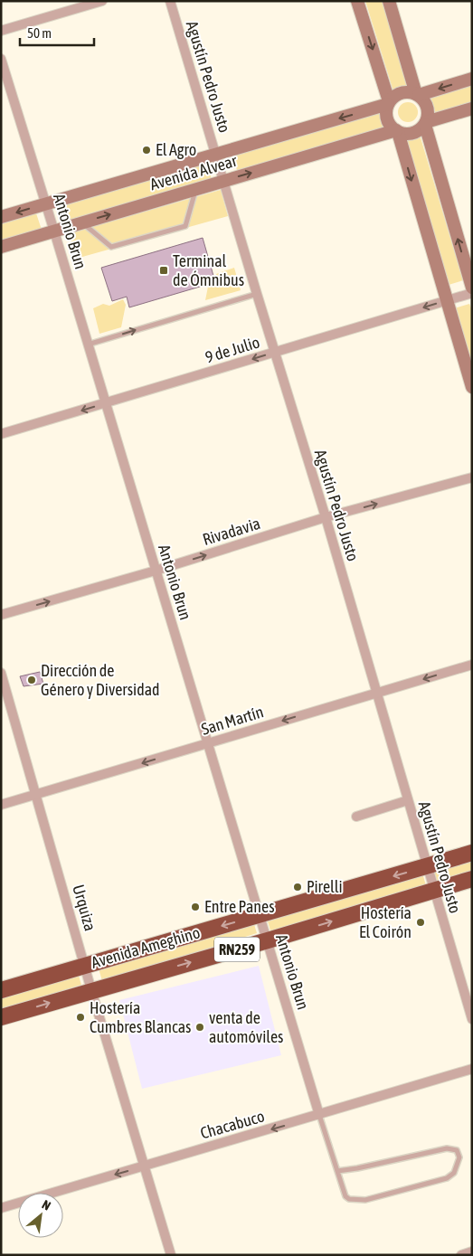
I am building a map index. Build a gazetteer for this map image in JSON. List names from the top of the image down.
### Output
{
  "streets": {
    "highway": ["Avenida Ameghino", "RN259"],
    "main road": ["Avenida Alvear"],
    "street": [
      "Agustín Pedro Justo",
      "Antonio Brun",
      "9 de Julio",
      "Rivadavia",
      "San Martín",
      "Urquiza",
      "Chacabuco"
    ]
  },
  "crossings": [
    ["Agustín Pedro Justo", "Avenida Alvear"],
    ["Agustín Pedro Justo", "9 de Julio"],
    ["Agustín Pedro Justo", "Rivadavia"],
    ["Agustín Pedro Justo", "San Martín"],
    ["Agustín Pedro Justo", "Avenida Ameghino"],
    ["Avenida Alvear", "Antonio Brun"],
    ["Antonio Brun", "9 de Julio"],
    ["Antonio Brun", "Rivadavia"],
    ["Antonio Brun", "San Martín"],
    ["Antonio Brun", "Avenida Ameghino"],
    ["Antonio Brun", "Chacabuco"],
    ["San Martín", "Urquiza"],
    ["Urquiza", "Avenida Ameghino"],
    ["Urquiza", "Chacabuco"]
  ],
  "one_way": [
    "9 de Julio",
    "Rivadavia",
    "San Martín",
    "Chacabuco"
  ],
  "places": {
    "other": [
      "El Agro",
      "Dirección de Género y Diversidad",
      "Pirelli",
      "Entre Panes",
      "Hostería El Coirón",
      "Hostería Cumbres Blancas",
      "venta de automóviles"
    ],
    "transit": ["Terminal de Ómnibus"]
  },
  "scale_bar": "50 m",
  "north": "top right"
}
